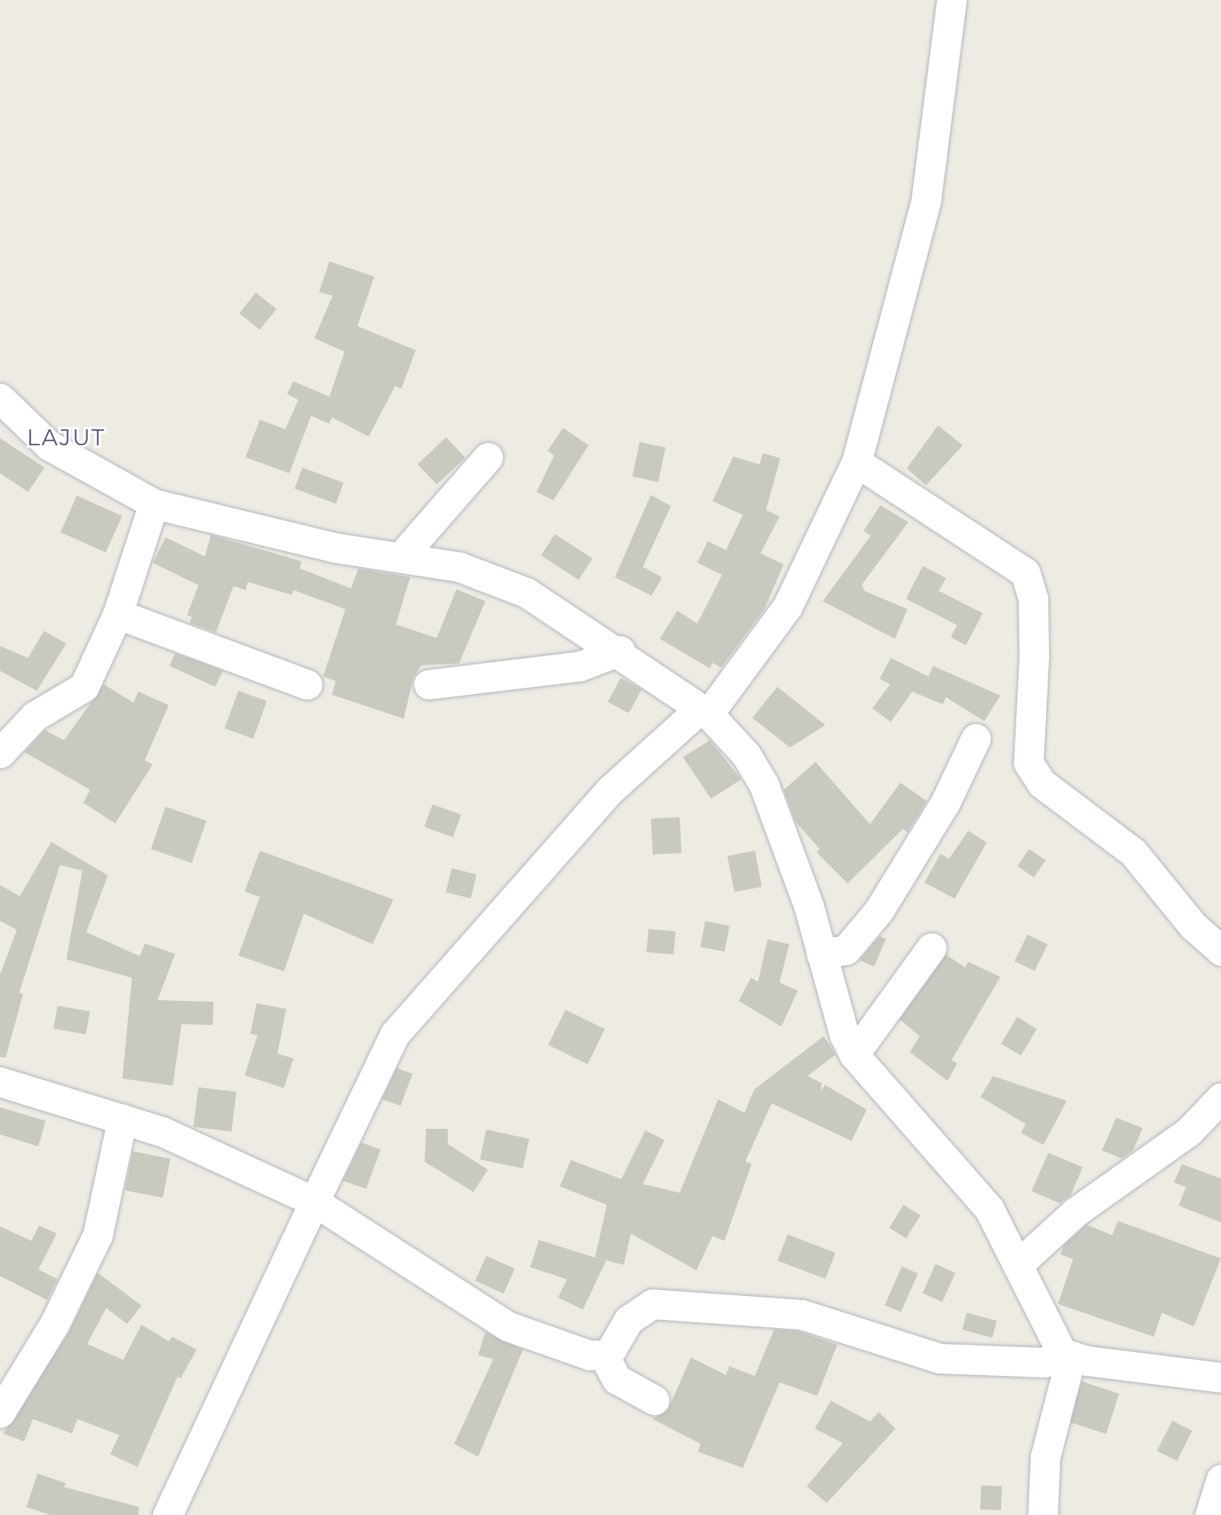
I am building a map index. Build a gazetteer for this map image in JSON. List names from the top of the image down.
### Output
{
  "districts": ["LAJUT"]
}
